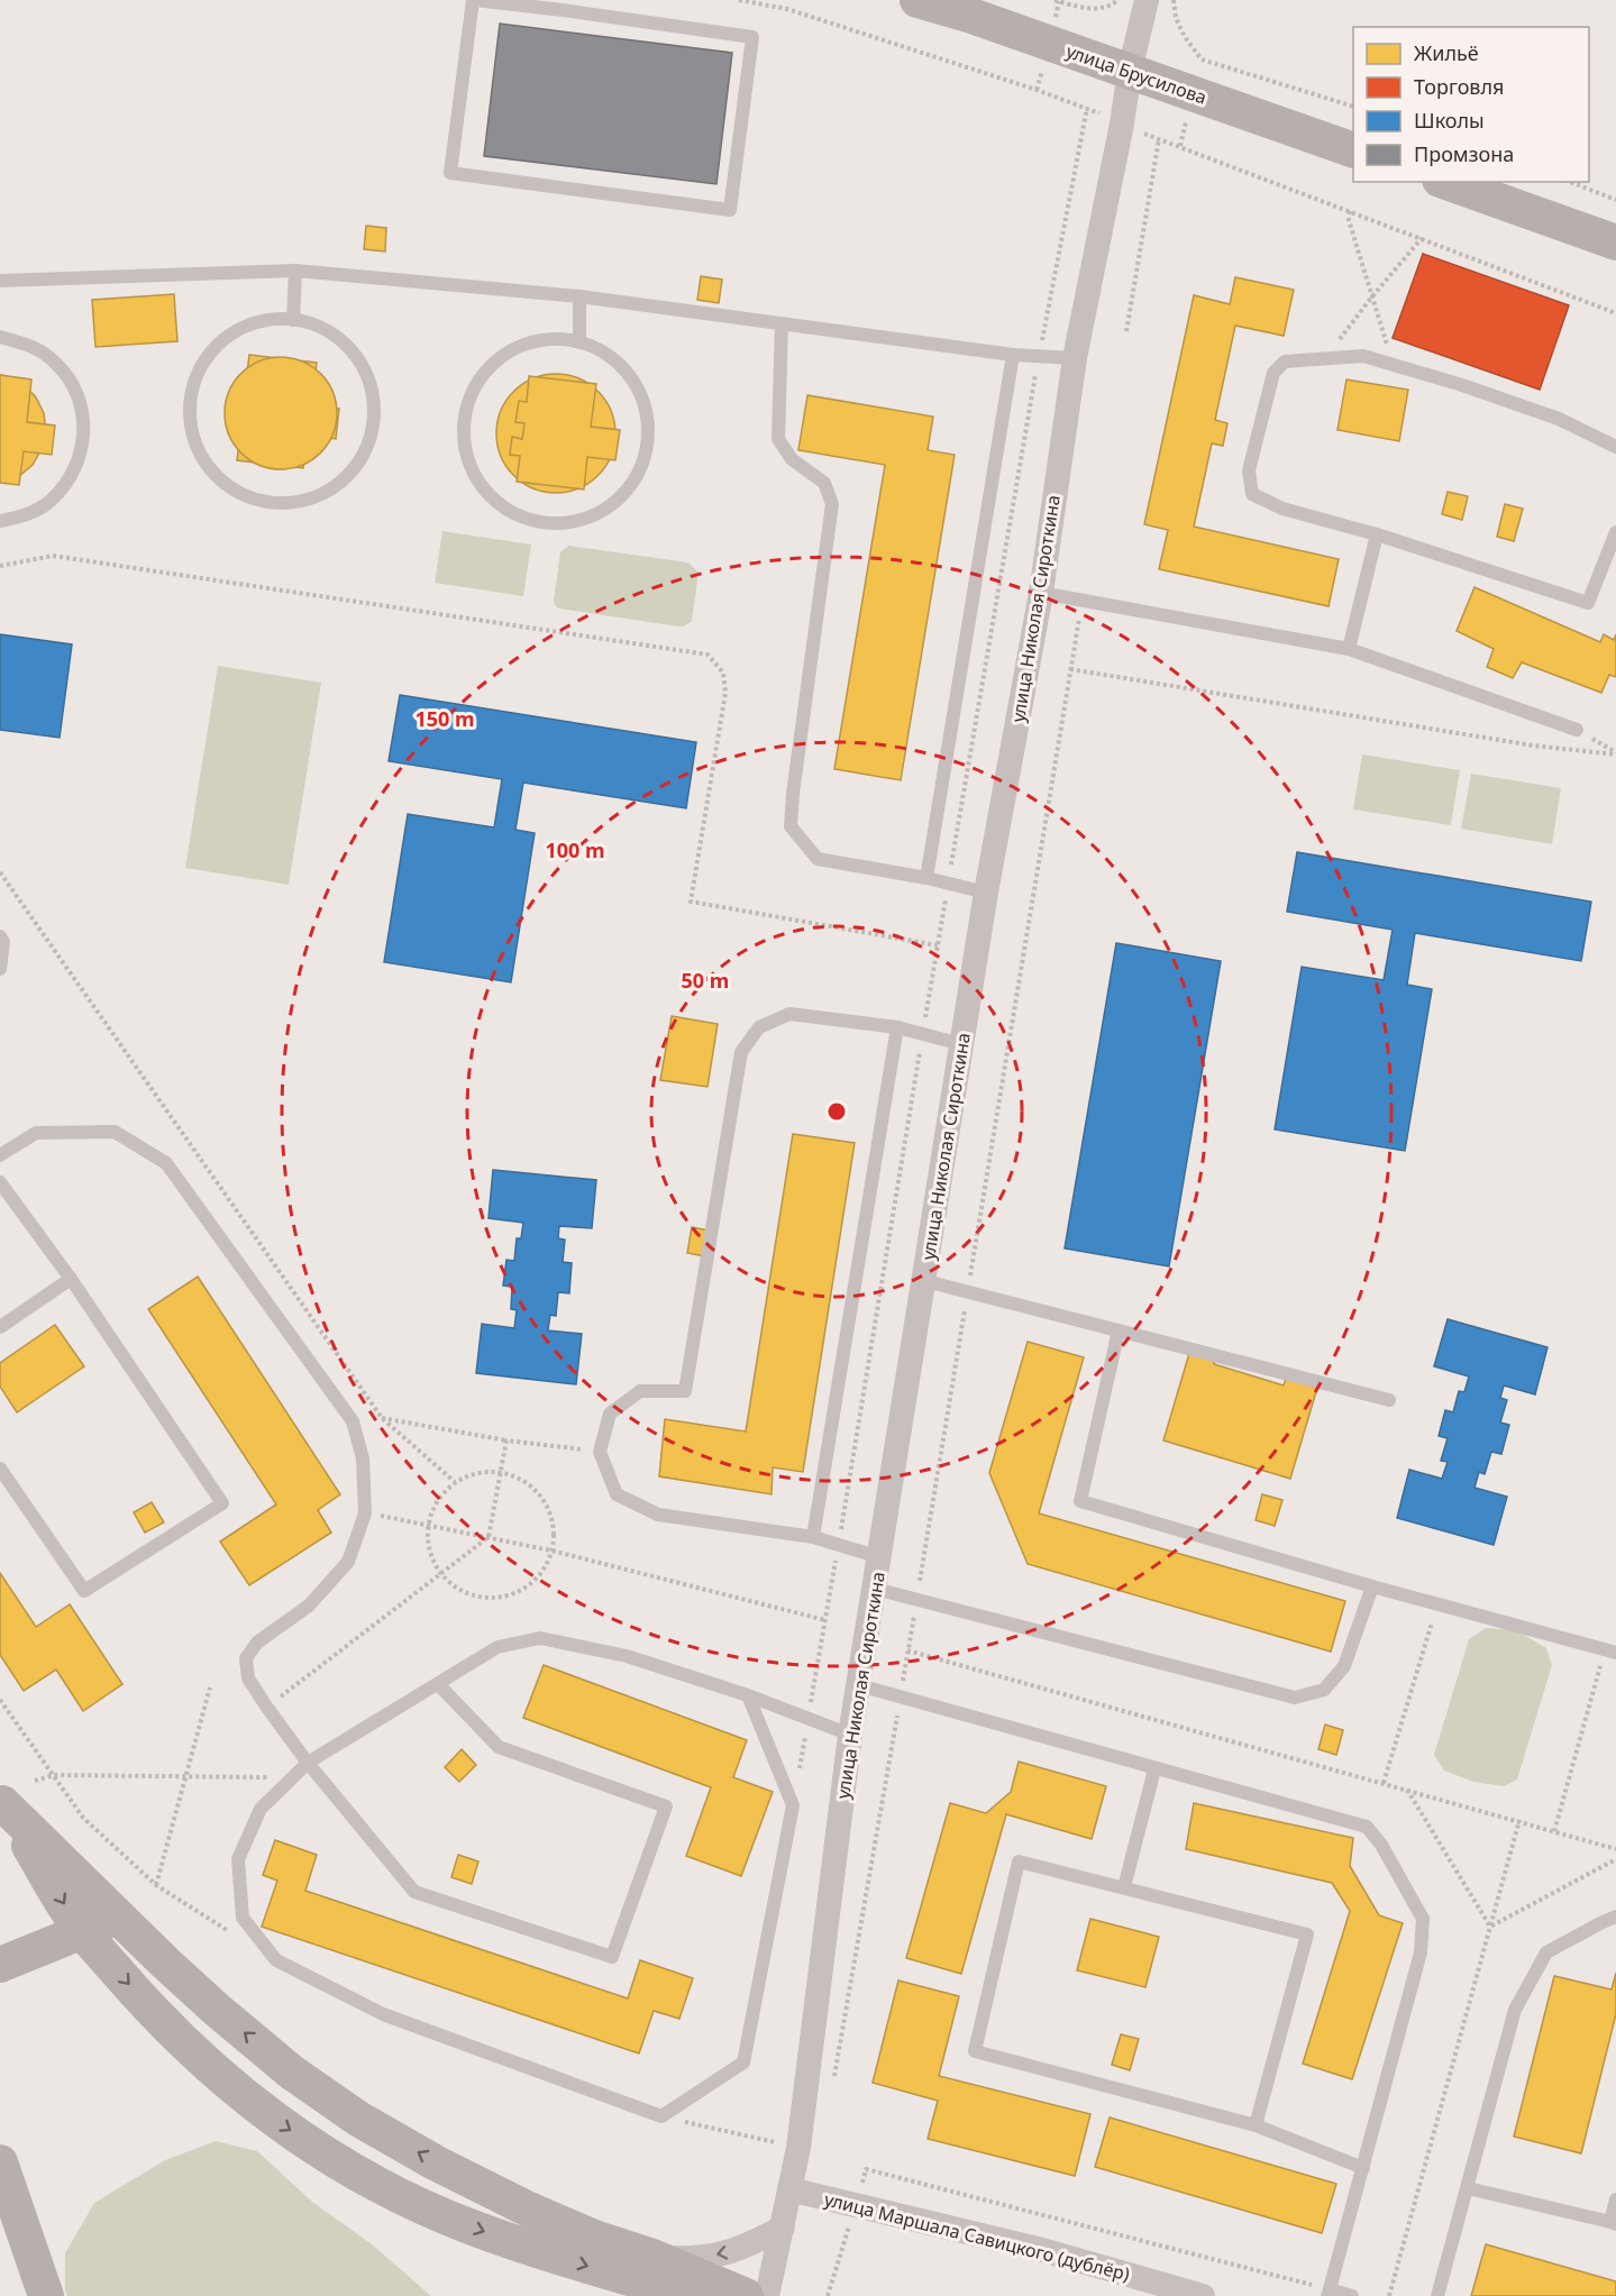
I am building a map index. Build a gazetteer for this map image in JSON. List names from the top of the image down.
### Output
{
  "streets": {
    "street": ["улица Брусилова", "улица Николая Сироткина", "улица Маршала Савицкого (дублёр)"]
  },
  "crossings": [
    ["улица Брусилова", "улица Николая Сироткина"],
    ["улица Николая Сироткина", "улица Маршала Савицкого (дублёр)"]
  ],
  "legend": [
    "Жильё",
    "Торговля",
    "Школы",
    "Промзона"
  ],
  "rings": ["150 m", "100 m", "50 m"]
}
